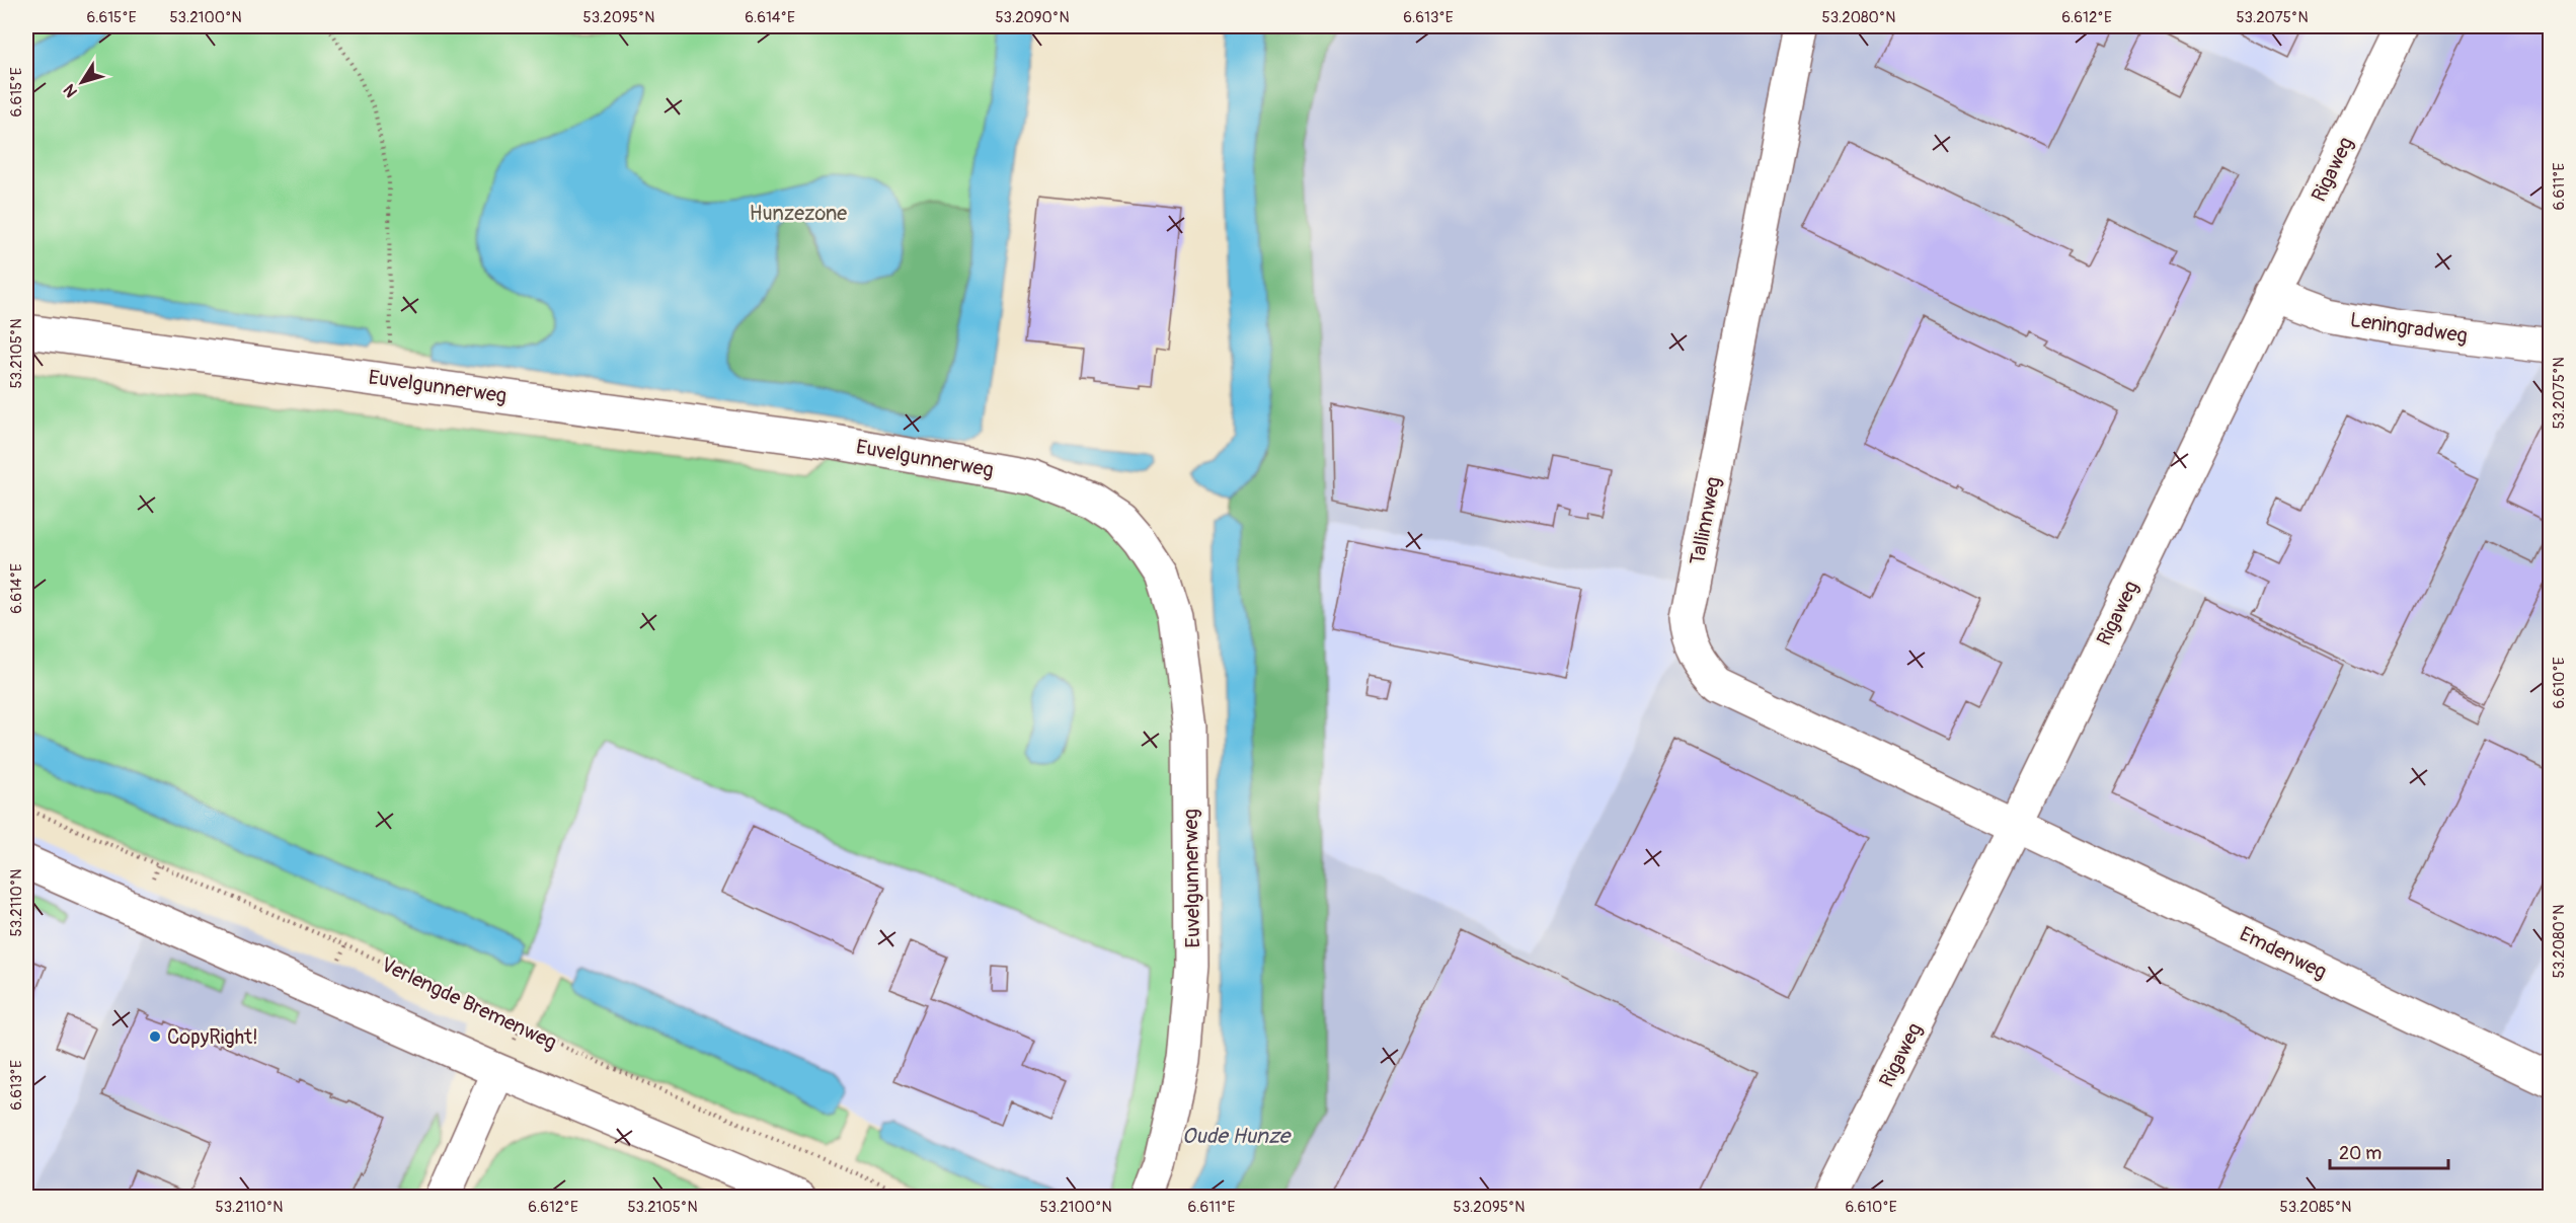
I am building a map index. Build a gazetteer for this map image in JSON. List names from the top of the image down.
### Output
{
  "streets": {
    "street": [
      "Rigaweg",
      "Leningradweg",
      "Euvelgunnerweg",
      "Tallinnweg",
      "Emdenweg"
    ],
    "path": ["Verlengde Bremenweg"]
  },
  "crossings": [
    ["Rigaweg", "Leningradweg"],
    ["Rigaweg", "Tallinnweg"],
    ["Rigaweg", "Emdenweg"],
    ["Tallinnweg", "Emdenweg"]
  ],
  "water": ["Oude Hunze"],
  "parks": ["Hunzezone"],
  "places": ["CopyRight!"],
  "scale_bar": "20 m",
  "north": "bottom left",
  "coordinates": [
    "6.615°E",
    "53.2100°N",
    "53.2095°N",
    "6.614°E",
    "53.2090°N",
    "6.613°E",
    "53.2080°N",
    "6.612°E",
    "53.2075°N",
    "6.611°E",
    "53.2105°N",
    "6.610°E",
    "53.2110°N",
    "53.2085°N"
  ]
}
